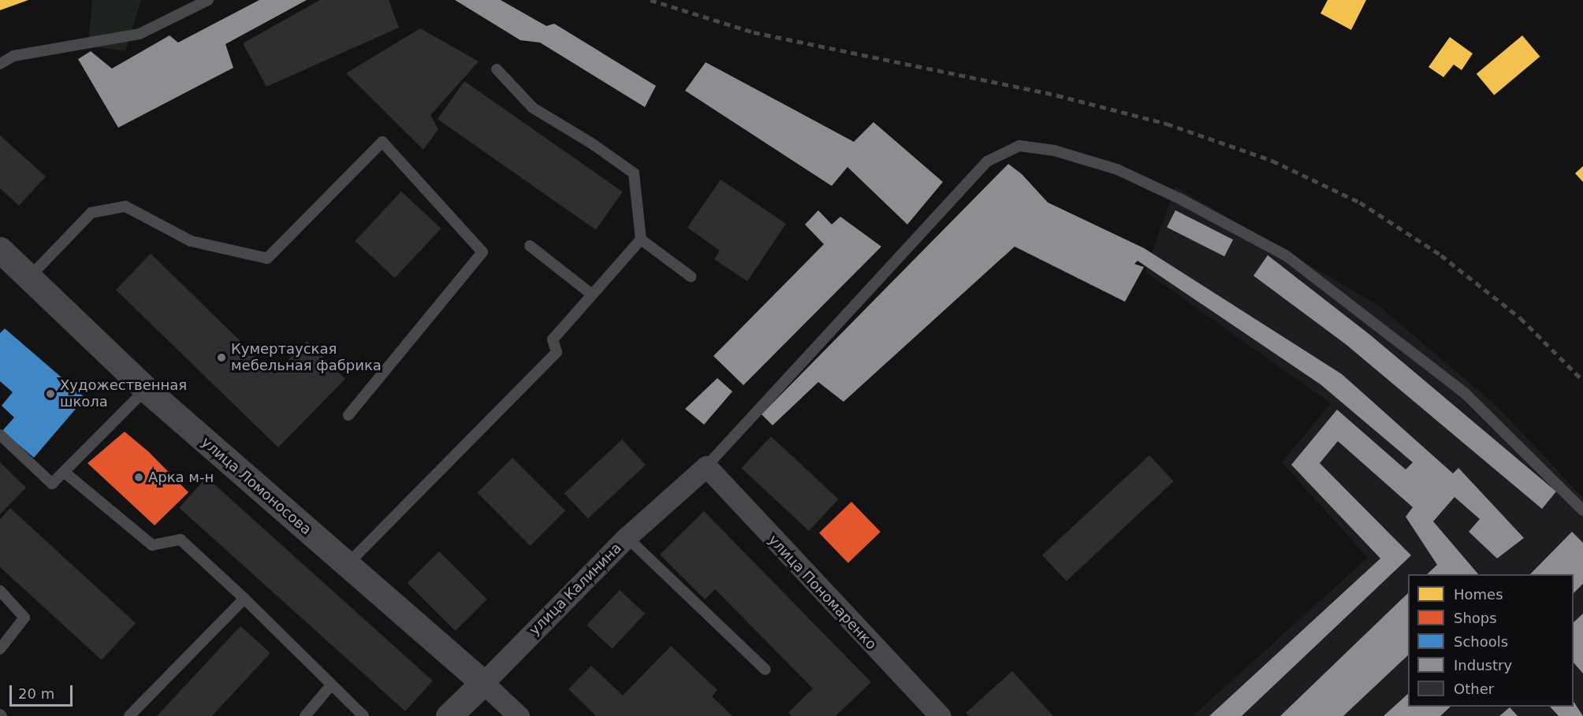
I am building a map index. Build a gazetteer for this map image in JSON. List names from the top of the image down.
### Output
{
  "streets": {
    "street": ["улица Ломоносова", "улица Калинина", "улица Пономаренко"]
  },
  "crossings": [
    ["улица Ломоносова", "улица Калинина"],
    ["улица Калинина", "улица Пономаренко"]
  ],
  "places": ["Кумертауская мебельная фабрика", "Художественная школа", "Арка м-н"],
  "legend": [
    "Homes",
    "Shops",
    "Schools",
    "Industry",
    "Other"
  ],
  "scale_bar": "20 m"
}
